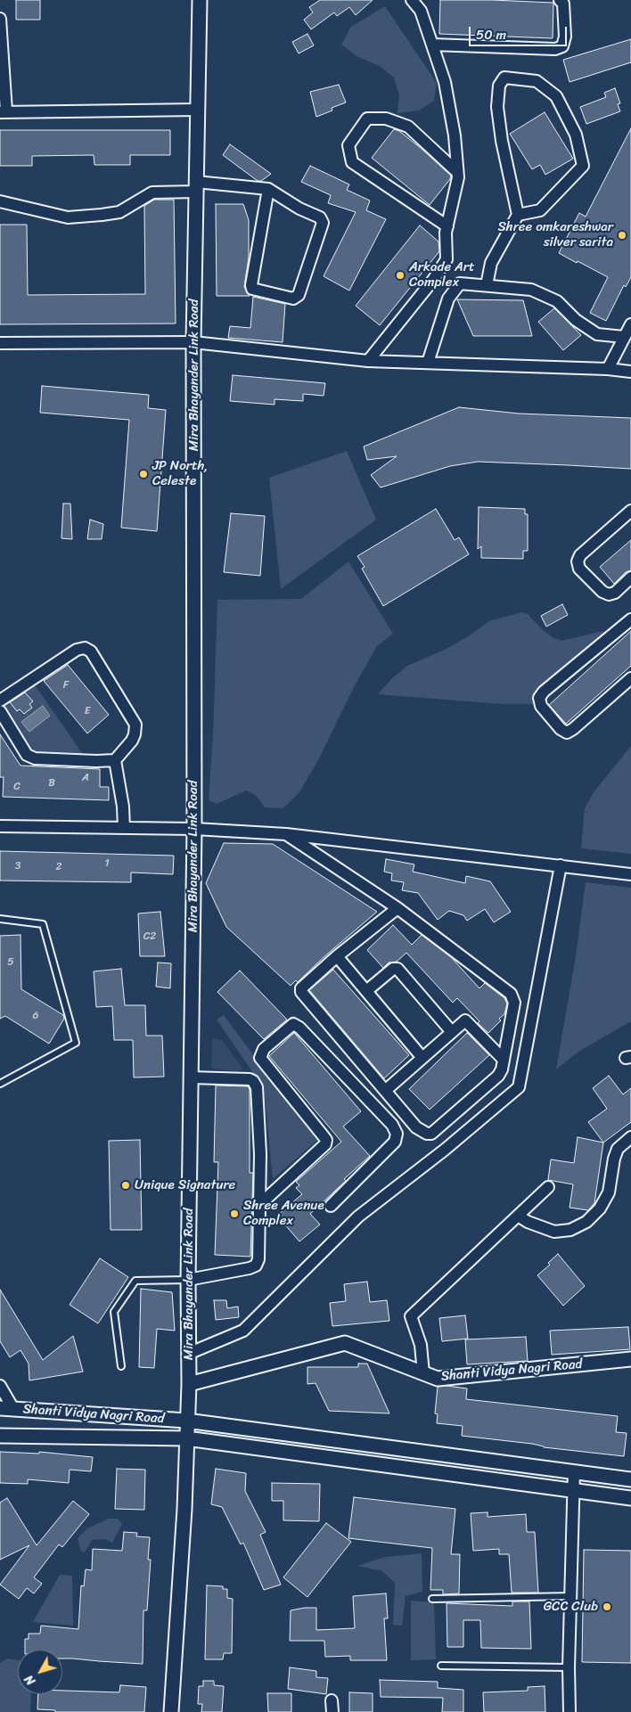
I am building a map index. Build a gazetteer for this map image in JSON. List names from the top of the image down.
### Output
{
  "streets": {
    "street": ["Mira Bhayander Link Road", "Shanti Vidya Nagri Road"]
  },
  "crossings": [
    ["Mira Bhayander Link Road", "Shanti Vidya Nagri Road"]
  ],
  "places": [
    "Shree omkareshwar silver sarita",
    "Arkade Art Complex",
    "JP North, Celeste",
    "Unique Signature",
    "Shree Avenue Complex",
    "GCC Club"
  ],
  "house_numbers": [
    "F",
    "E",
    "A",
    "B",
    "C",
    "1",
    "3",
    "2",
    "C2",
    "5",
    "6"
  ],
  "scale_bar": "50 m",
  "north": "bottom left"
}
